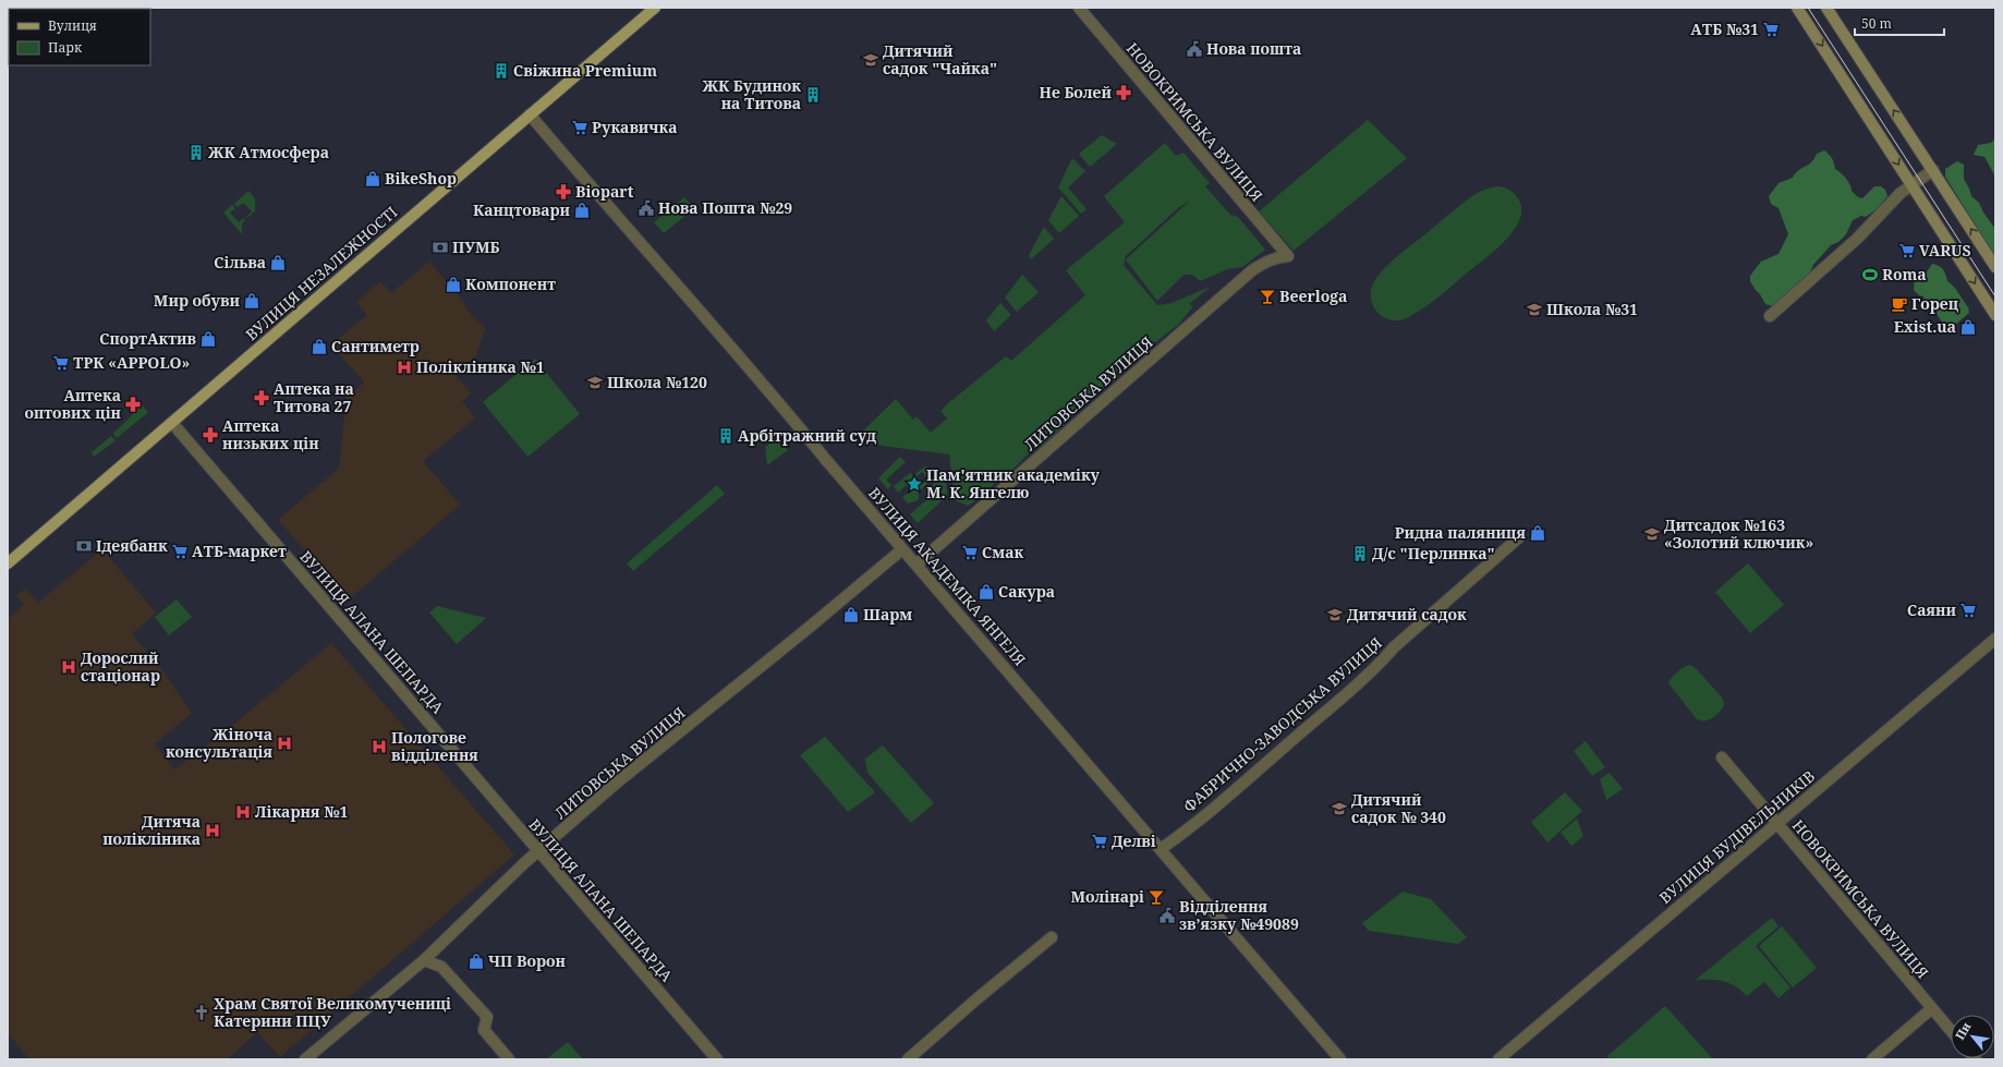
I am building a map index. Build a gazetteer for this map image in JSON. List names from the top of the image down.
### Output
{
  "streets": {
    "main road": ["ВУЛИЦЯ НЕЗАЛЕЖНОСТІ"],
    "street": [
      "НОВОКРИМСЬКА ВУЛИЦЯ",
      "ЛИТОВСЬКА ВУЛИЦЯ",
      "ВУЛИЦЯ АКАДЕМІКА ЯНГЕЛЯ",
      "ВУЛИЦЯ АЛАНА ШЕПАРДА",
      "ФАБРИЧНО-ЗАВОДСЬКА ВУЛИЦЯ",
      "ВУЛИЦЯ БУДІВЕЛЬНИКІВ"
    ]
  },
  "crossings": [
    ["НОВОКРИМСЬКА ВУЛИЦЯ", "ЛИТОВСЬКА ВУЛИЦЯ"],
    ["НОВОКРИМСЬКА ВУЛИЦЯ", "ВУЛИЦЯ БУДІВЕЛЬНИКІВ"],
    ["ВУЛИЦЯ НЕЗАЛЕЖНОСТІ", "ВУЛИЦЯ АКАДЕМІКА ЯНГЕЛЯ"],
    ["ВУЛИЦЯ НЕЗАЛЕЖНОСТІ", "ВУЛИЦЯ АЛАНА ШЕПАРДА"],
    ["ЛИТОВСЬКА ВУЛИЦЯ", "ВУЛИЦЯ АКАДЕМІКА ЯНГЕЛЯ"],
    ["ЛИТОВСЬКА ВУЛИЦЯ", "ВУЛИЦЯ АЛАНА ШЕПАРДА"],
    ["ВУЛИЦЯ АКАДЕМІКА ЯНГЕЛЯ", "ФАБРИЧНО-ЗАВОДСЬКА ВУЛИЦЯ"]
  ],
  "places": {
    "supermarket": [
      "АТБ №31",
      "Рукавичка",
      "VARUS",
      "ТРК «APPOLO»",
      "АТБ-маркет",
      "Смак",
      "Саяни",
      "Делві"
    ],
    "public building": ["Нова пошта", "Нова Пошта №29", "Відділення зв’язку №49089"],
    "school or university": [
      "Дитячий садок \"Чайка\"",
      "Школа №31",
      "Школа №120",
      "Дитсадок №163 «Золотий ключик»",
      "Дитячий садок",
      "Дитячий садок № 340"
    ],
    "building": [
      "Свіжина Premium",
      "ЖК Будинок на Титова",
      "ЖК Атмосфера",
      "Арбітражний суд",
      "Д/с \"Перлинка\""
    ],
    "pharmacy": [
      "Не Болей",
      "Biopart",
      "Аптека на Титова 27",
      "Аптека оптових цін",
      "Аптека низьких цін"
    ],
    "shop": [
      "BikeShop",
      "Канцтовари",
      "Сільва",
      "Компонент",
      "Мир обуви",
      "Exist.ua",
      "СпортАктив",
      "Сантиметр",
      "Ридна паляниця",
      "Сакура",
      "Шарм",
      "ЧП Ворон"
    ],
    "bank": ["ПУМБ", "Ідеябанк"],
    "sports": ["Roma"],
    "bar": ["Beerloga", "Молінарі"],
    "cafe": ["Горец"],
    "hospital": [
      "Полікліника №1",
      "Дорослий стаціонар",
      "Жіноча консультація",
      "Пологове відділення",
      "Лікарня №1",
      "Дитяча полікліника"
    ],
    "place": ["Пам'ятник академіку М. К. Янгелю"],
    "church": ["Храм Святої Великомучениці Катерини ПЦУ"]
  },
  "legend": ["Вулиця", "Парк"],
  "scale_bar": "50 m",
  "north": "top left"
}
